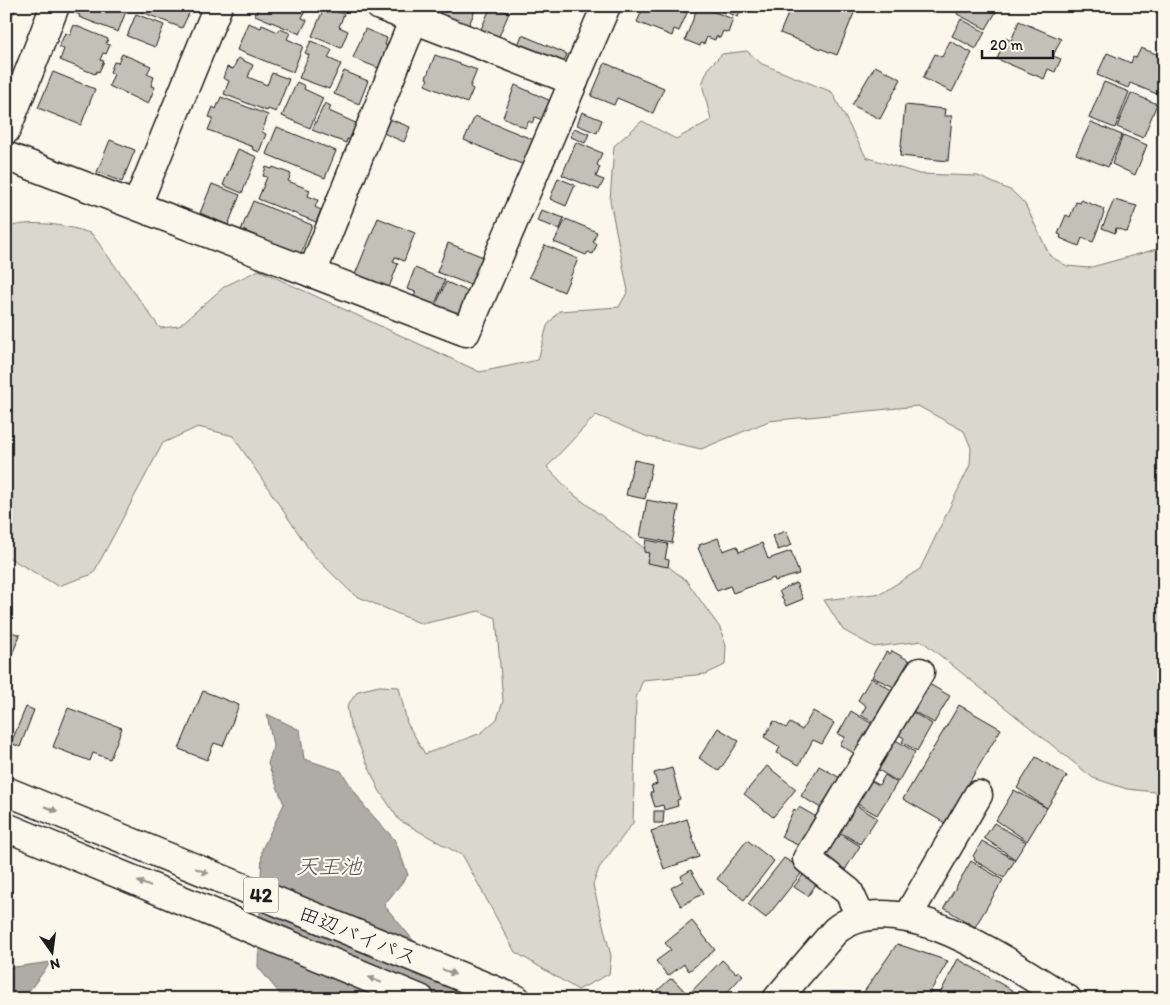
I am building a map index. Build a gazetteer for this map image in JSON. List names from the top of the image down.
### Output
{
  "streets": {
    "main road": ["42", "田辺バイパス"]
  },
  "water": ["天王池"],
  "scale_bar": "20 m",
  "north": "bottom"
}
